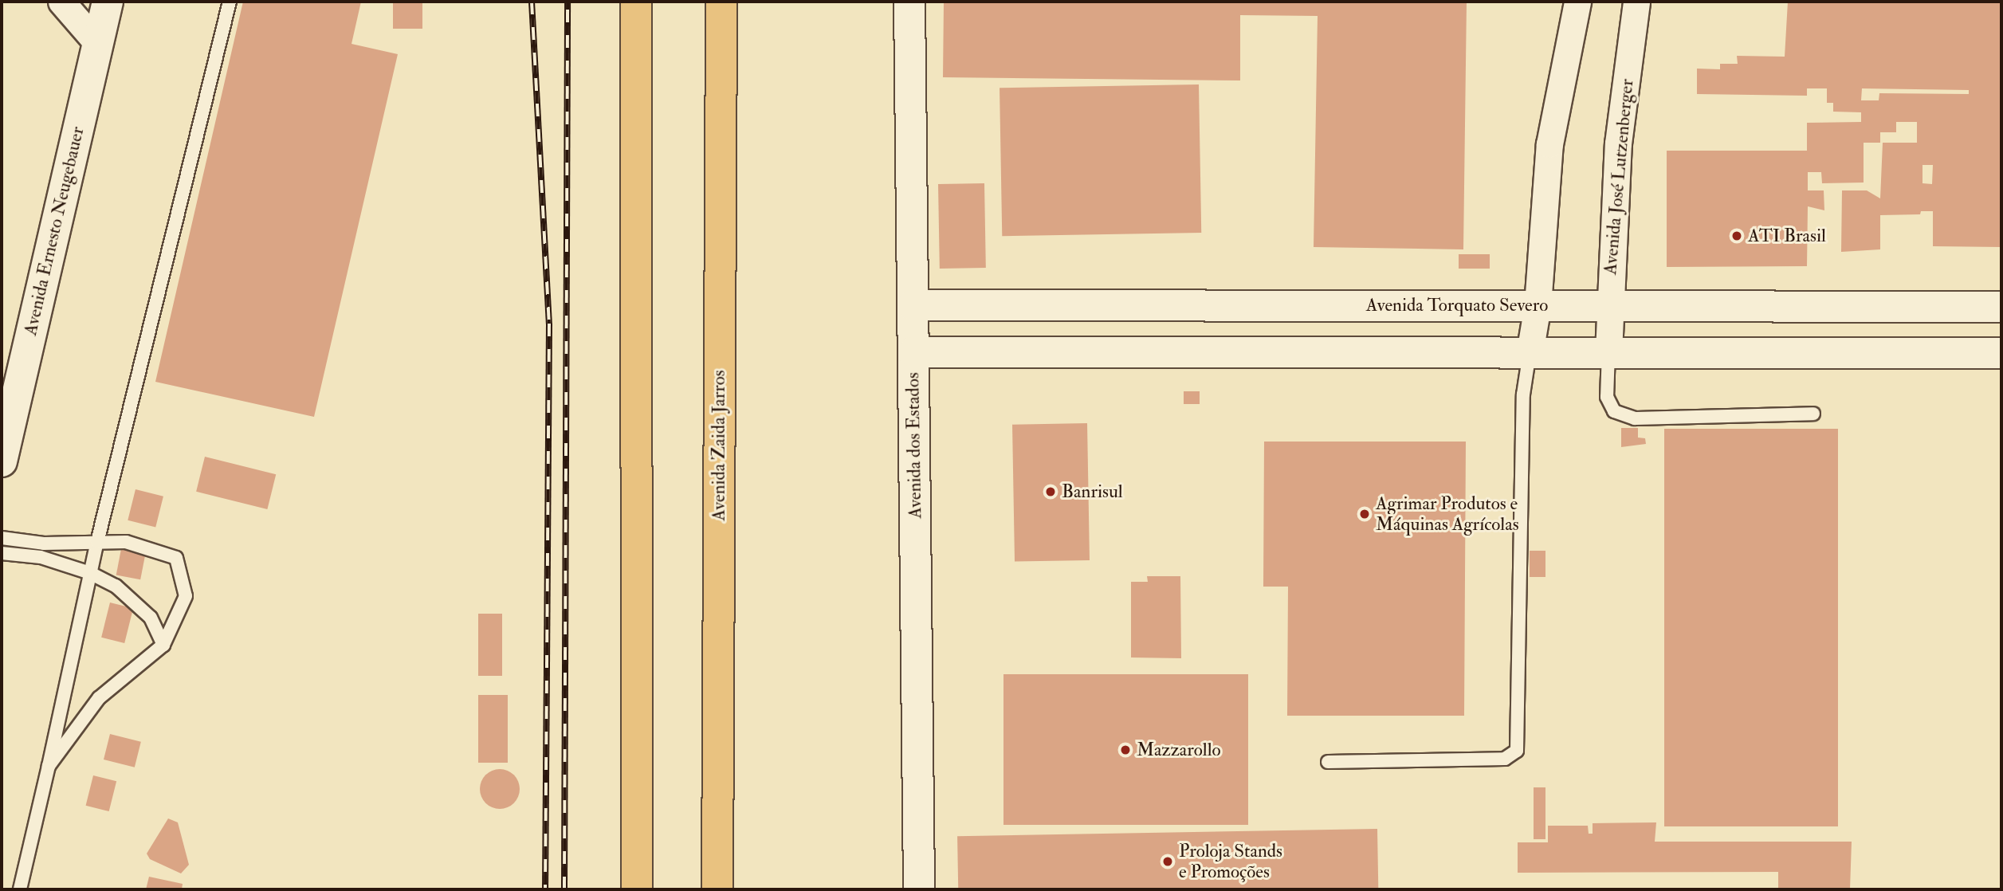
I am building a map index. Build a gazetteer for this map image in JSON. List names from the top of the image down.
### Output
{
  "streets": {
    "highway": ["Avenida Zaida Jarros"],
    "street": [
      "Avenida José Lutzenberger",
      "Avenida Ernesto Neugebauer",
      "Avenida Torquato Severo",
      "Avenida dos Estados"
    ]
  },
  "crossings": [
    ["Avenida José Lutzenberger", "Avenida Torquato Severo"],
    ["Avenida Torquato Severo", "Avenida dos Estados"]
  ],
  "places": [
    "ATI Brasil",
    "Banrisul",
    "Agrimar Produtos e Máquinas Agrícolas",
    "Mazzarollo",
    "Proloja Stands e Promoções"
  ]
}
